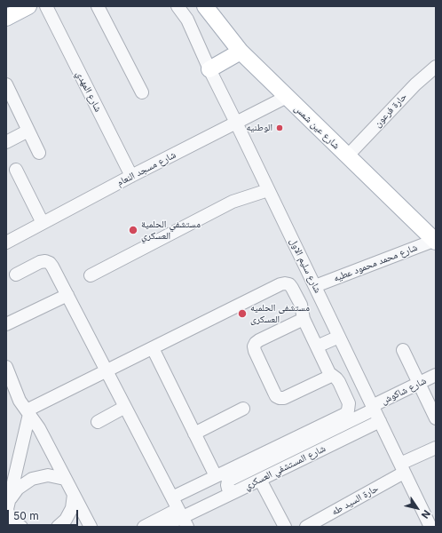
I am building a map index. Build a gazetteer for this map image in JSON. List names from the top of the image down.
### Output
{
  "streets": {
    "main road": ["شارع عين شمس"],
    "street": [
      "شارع المهدي",
      "حارة فرعون",
      "شارع مسجد النعام",
      "شارع محمد محمود عطيه",
      "شارع سليم الاول",
      "شارع شاكوش",
      "شارع المستشفي العسكري",
      "حارة السيد طه"
    ]
  },
  "crossings": [
    ["شارع المهدي", "شارع مسجد النعام"],
    ["حارة فرعون", "شارع عين شمس"],
    ["شارع عين شمس", "شارع مسجد النعام"],
    ["شارع عين شمس", "شارع محمد محمود عطيه"],
    ["شارع مسجد النعام", "شارع سليم الاول"],
    ["شارع محمد محمود عطيه", "شارع سليم الاول"],
    ["شارع سليم الاول", "شارع شاكوش"],
    ["شارع سليم الاول", "شارع المستشفي العسكري"],
    ["شارع سليم الاول", "حارة السيد طه"],
    ["شارع شاكوش", "شارع المستشفي العسكري"]
  ],
  "places": ["الوطنيه", "مستشفي الحلمية العسكري", "مستشفى الحلميه العسكرى"],
  "scale_bar": "50 m",
  "north": "bottom right"
}
